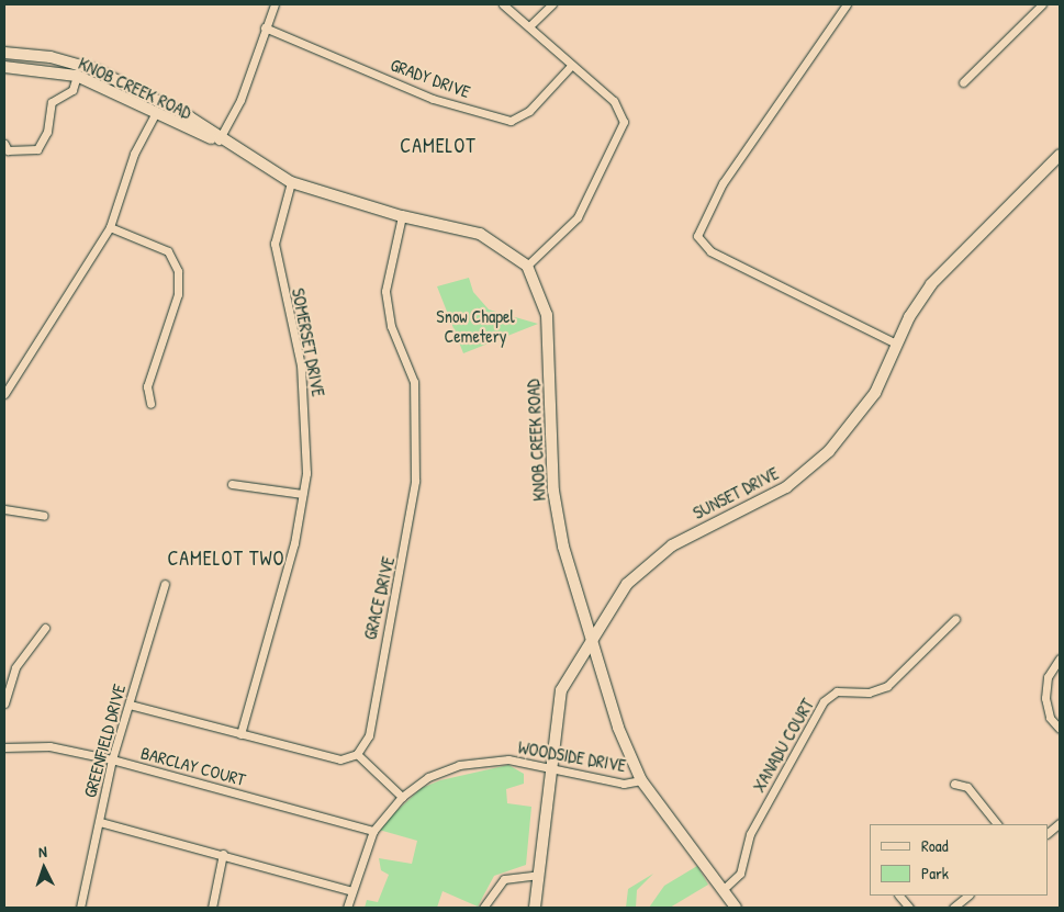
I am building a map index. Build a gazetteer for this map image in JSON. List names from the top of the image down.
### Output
{
  "streets": {
    "main road": ["KNOB CREEK ROAD", "SUNSET DRIVE"],
    "street": [
      "GRADY DRIVE",
      "SOMERSET DRIVE",
      "GRACE DRIVE",
      "GREENFIELD DRIVE",
      "XANADU COURT",
      "WOODSIDE DRIVE",
      "BARCLAY COURT"
    ]
  },
  "crossings": [
    ["KNOB CREEK ROAD", "SOMERSET DRIVE"],
    ["KNOB CREEK ROAD", "SUNSET DRIVE"],
    ["KNOB CREEK ROAD", "GRACE DRIVE"],
    ["KNOB CREEK ROAD", "XANADU COURT"],
    ["KNOB CREEK ROAD", "WOODSIDE DRIVE"],
    ["SUNSET DRIVE", "WOODSIDE DRIVE"],
    ["GREENFIELD DRIVE", "BARCLAY COURT"],
    ["WOODSIDE DRIVE", "BARCLAY COURT"]
  ],
  "districts": ["CAMELOT", "CAMELOT TWO"],
  "parks": ["Snow Chapel Cemetery"],
  "legend": ["Road", "Park"],
  "north": "top"
}
